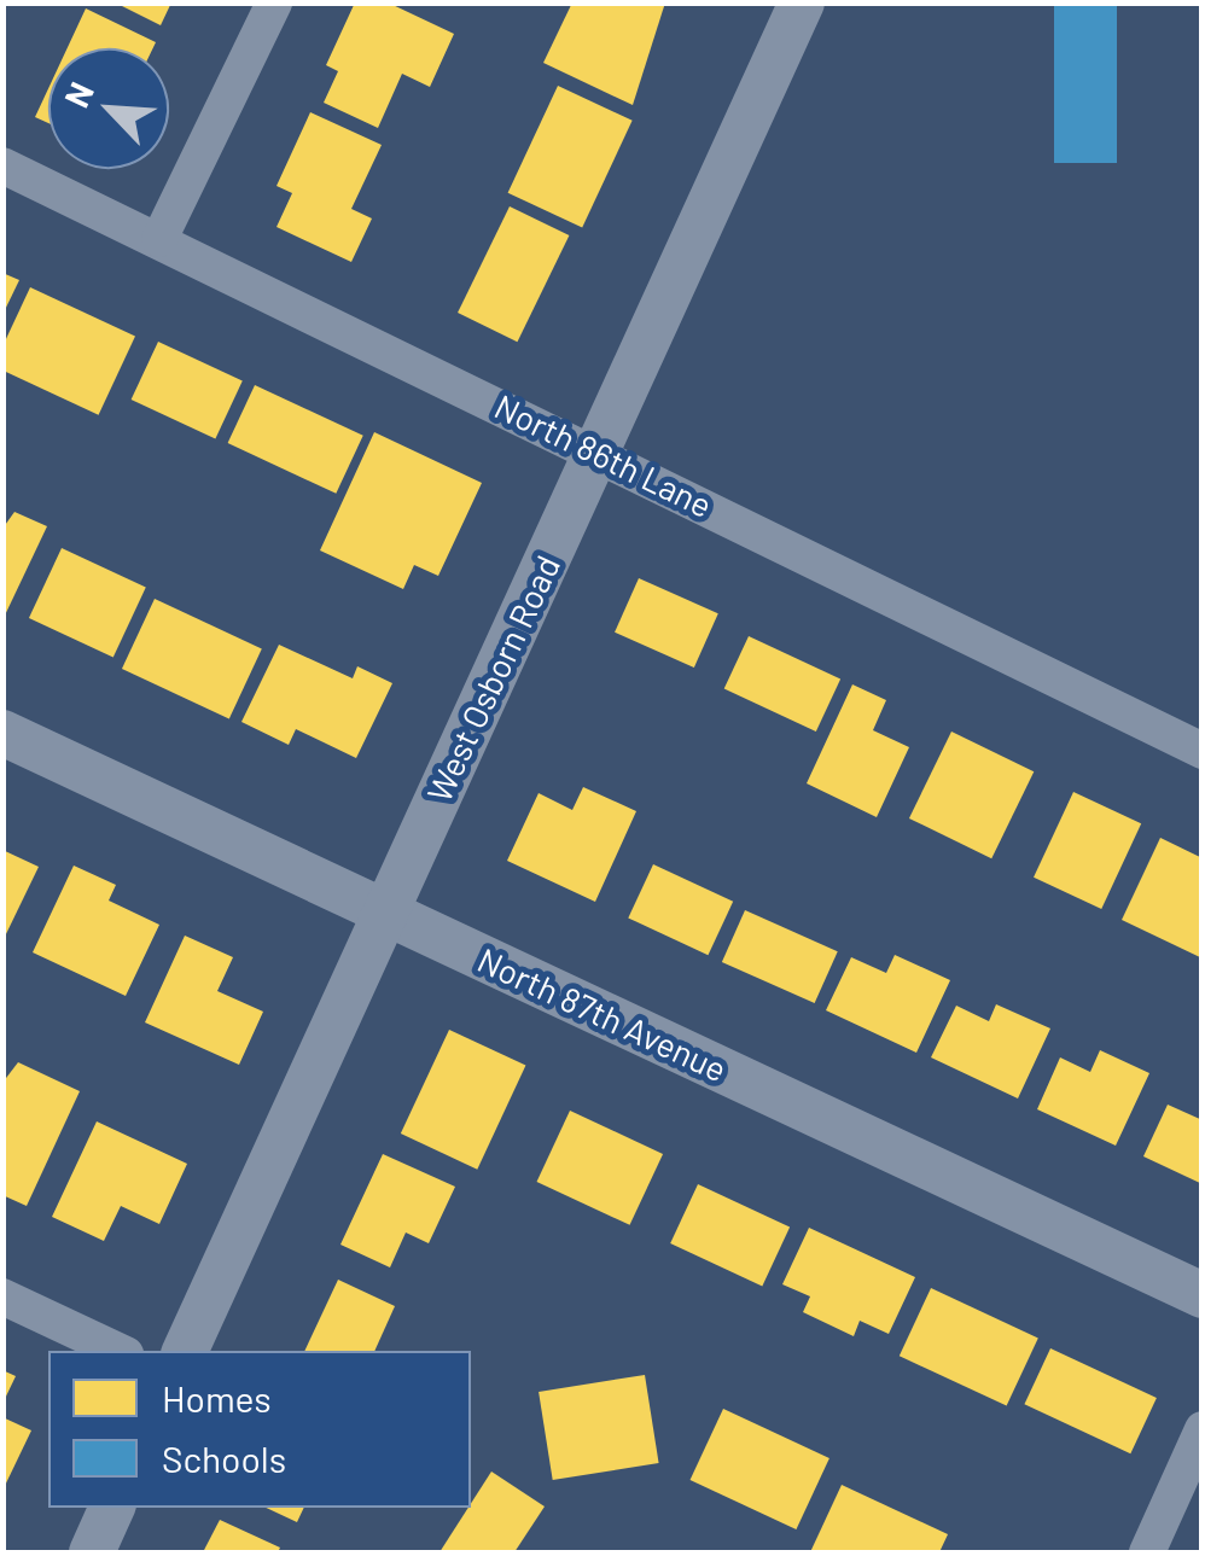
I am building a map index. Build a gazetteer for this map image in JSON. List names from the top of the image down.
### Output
{
  "streets": {
    "street": ["North 86th Lane", "West Osborn Road", "North 87th Avenue"]
  },
  "crossings": [
    ["North 86th Lane", "West Osborn Road"],
    ["West Osborn Road", "North 87th Avenue"]
  ],
  "legend": ["Homes", "Schools"],
  "north": "top left"
}
